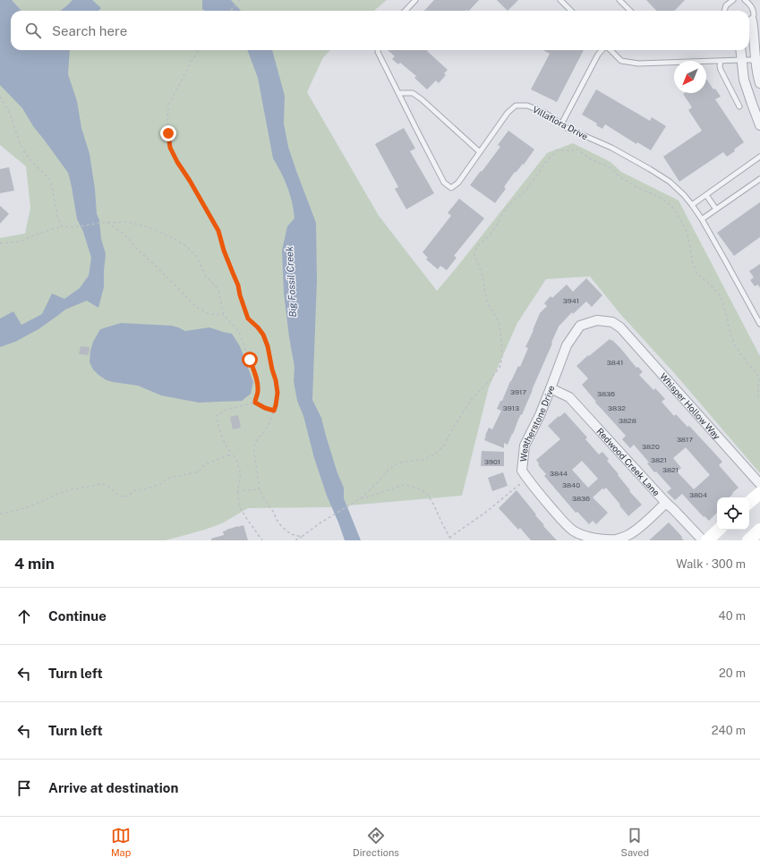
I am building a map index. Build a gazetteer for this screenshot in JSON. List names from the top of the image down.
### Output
{
  "streets": {
    "street": ["Whisper Hollow Way", "Weatherstone Drive", "Redwood Creek Lane"],
    "lane": ["Villaflora Drive"]
  },
  "crossings": [
    ["Whisper Hollow Way", "Weatherstone Drive"],
    ["Weatherstone Drive", "Redwood Creek Lane"]
  ],
  "water": ["Big Fossil Creek"],
  "house_numbers": [
    "3941",
    "3841",
    "3917",
    "3836",
    "3913",
    "3832",
    "3828",
    "3817",
    "3820",
    "3821",
    "3901",
    "3821",
    "3844",
    "3840",
    "3804",
    "3836"
  ],
  "north": "bottom left",
  "page": {
    "search": "Search here",
    "heading": ["4 min", "Walk · 300 m"],
    "list": [
      ["Continue", "40 m"],
      ["Turn left", "20 m"],
      ["Turn left", "240 m"],
      "Arrive at destination"
    ],
    "nav": ["Map", "Directions", "Saved"]
  }
}
